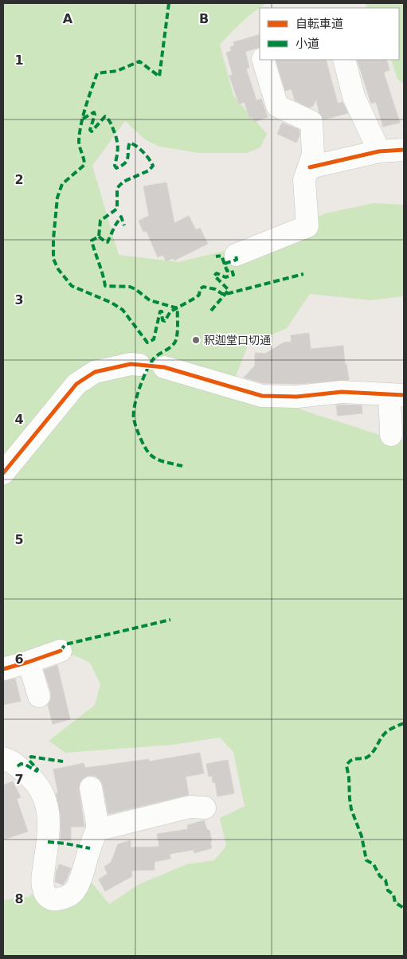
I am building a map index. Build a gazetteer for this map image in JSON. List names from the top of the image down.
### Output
{
  "places": ["釈迦堂口切通"],
  "legend": ["自転車道", "小道"],
  "grid": {
    "columns": ["A", "B"],
    "rows": [
      "1",
      "2",
      "3",
      "4",
      "5",
      "6",
      "7",
      "8"
    ]
  }
}
